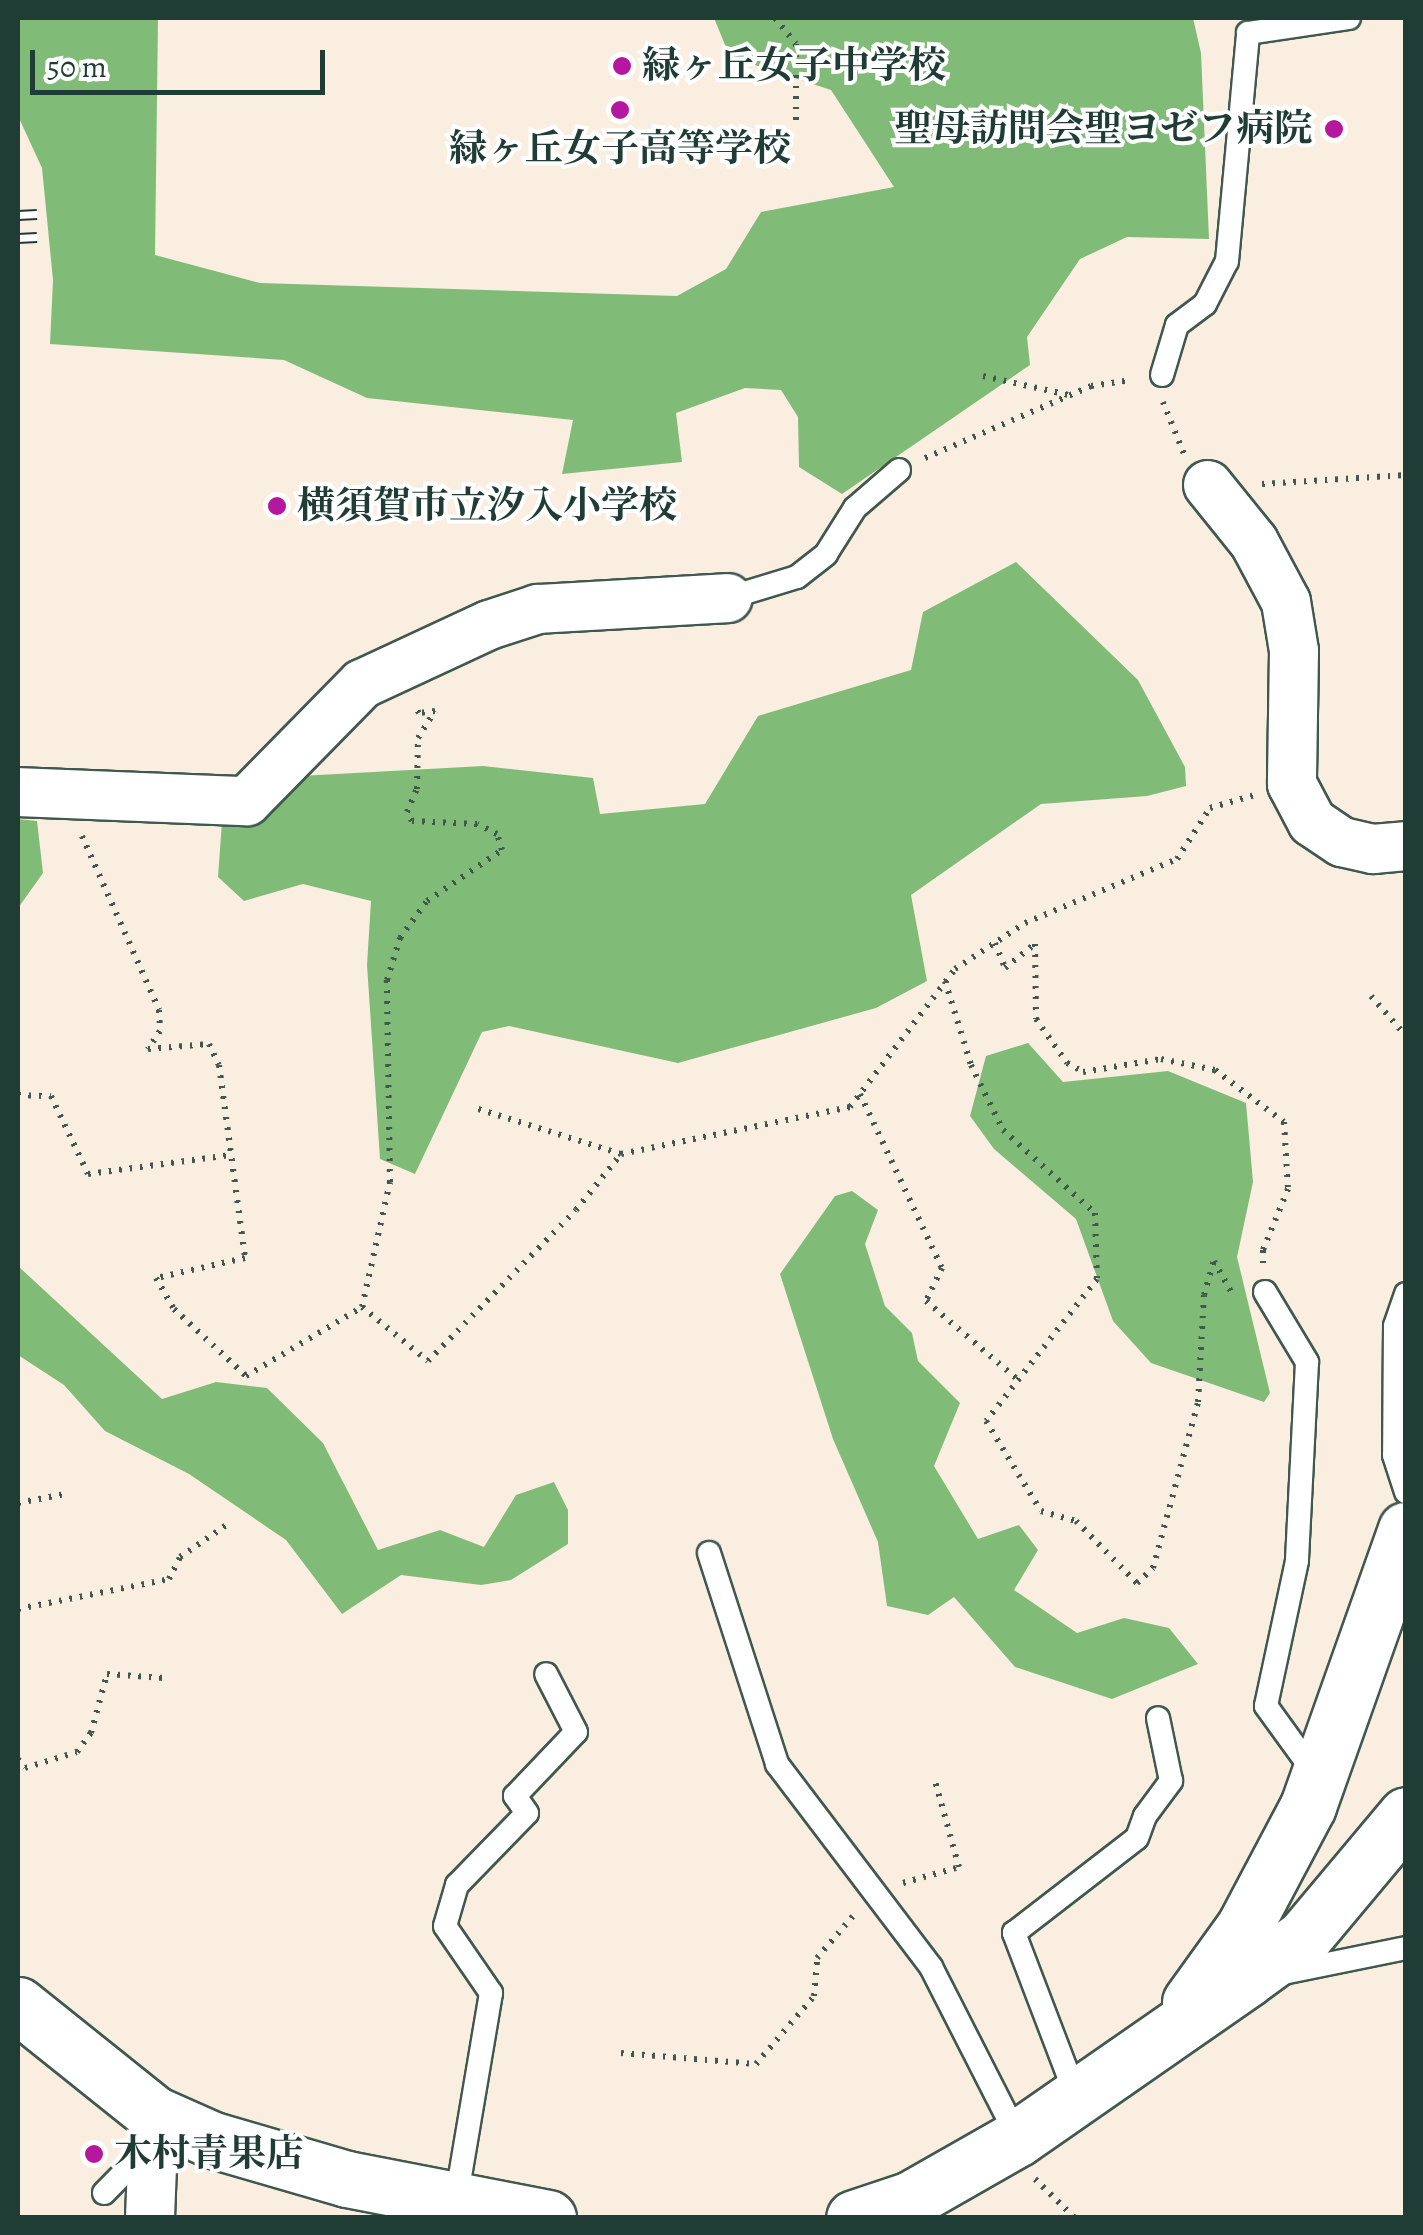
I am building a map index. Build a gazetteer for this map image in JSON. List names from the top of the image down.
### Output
{
  "places": [
    "緑ヶ丘女子中学校",
    "緑ヶ丘女子高等学校",
    "聖母訪問会聖ヨゼフ病院",
    "横須賀市立汐入小学校",
    "木村青果店"
  ],
  "scale_bar": "50 m"
}
